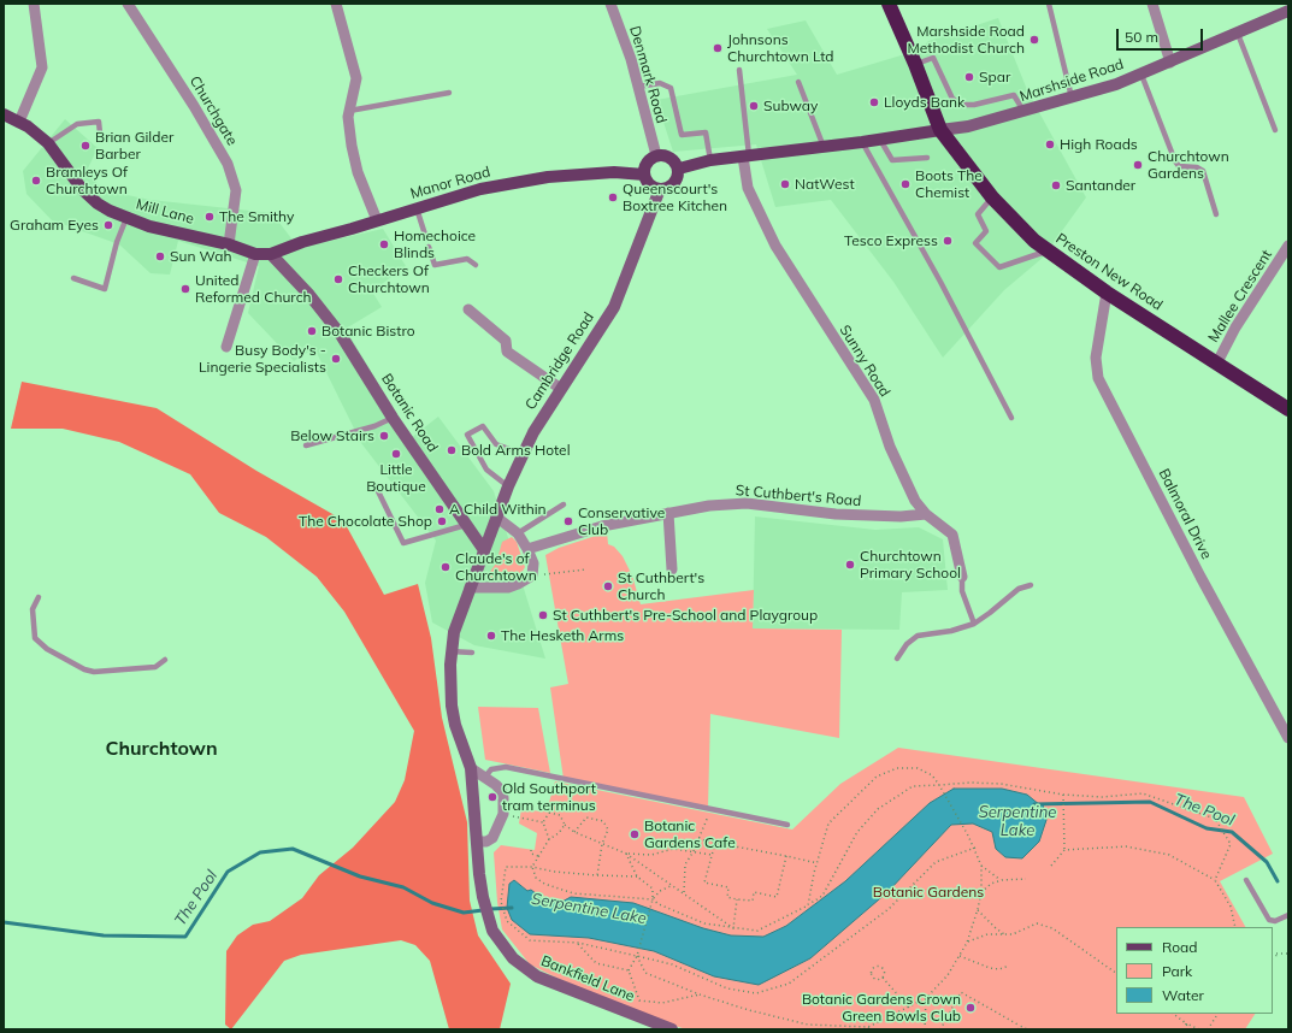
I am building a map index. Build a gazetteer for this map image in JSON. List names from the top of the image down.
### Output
{
  "streets": {
    "highway": ["Preston New Road"],
    "main road": [
      "Marshside Road",
      "Manor Road",
      "Mill Lane",
      "Cambridge Road",
      "Botanic Road",
      "Bankfield Lane"
    ],
    "street": [
      "Denmark Road",
      "Churchgate",
      "Mallee Crescent",
      "Sunny Road",
      "St Cuthbert's Road",
      "Balmoral Drive"
    ]
  },
  "crossings": [
    ["Denmark Road", "Manor Road"],
    ["Denmark Road", "Cambridge Road"],
    ["Marshside Road", "Preston New Road"],
    ["Churchgate", "Mill Lane"],
    ["Manor Road", "Mill Lane"],
    ["Manor Road", "Cambridge Road"],
    ["Manor Road", "Botanic Road"],
    ["Mill Lane", "Botanic Road"],
    ["Preston New Road", "Mallee Crescent"],
    ["Preston New Road", "Balmoral Drive"],
    ["Cambridge Road", "Botanic Road"],
    ["Sunny Road", "St Cuthbert's Road"]
  ],
  "districts": ["Churchtown"],
  "water": ["The Pool", "Serpentine Lake"],
  "parks": ["Botanic Gardens"],
  "places": [
    "Marshside Road Methodist Church",
    "Johnsons Churchtown Ltd",
    "Spar",
    "Lloyds Bank",
    "Subway",
    "High Roads",
    "Brian Gilder Barber",
    "Churchtown Gardens",
    "Bramleys Of Churchtown",
    "NatWest",
    "Boots The Chemist",
    "Santander",
    "Queenscourt's Boxtree Kitchen",
    "The Smithy",
    "Graham Eyes",
    "Tesco Express",
    "Homechoice Blinds",
    "Sun Wah",
    "Checkers Of Churchtown",
    "United Reformed Church",
    "Botanic Bistro",
    "Busy Body's - Lingerie Specialists",
    "Below Stairs",
    "Bold Arms Hotel",
    "Little Boutique",
    "A Child Within",
    "The Chocolate Shop",
    "Conservative Club",
    "Churchtown Primary School",
    "Claude's of Churchtown",
    "St Cuthbert's Church",
    "St Cuthbert's Pre-School and Playgroup",
    "The Hesketh Arms",
    "Old Southport tram terminus",
    "Botanic Gardens Cafe",
    "Botanic Gardens Crown Green Bowls Club"
  ],
  "legend": ["Road", "Park", "Water"],
  "scale_bar": "50 m"
}
